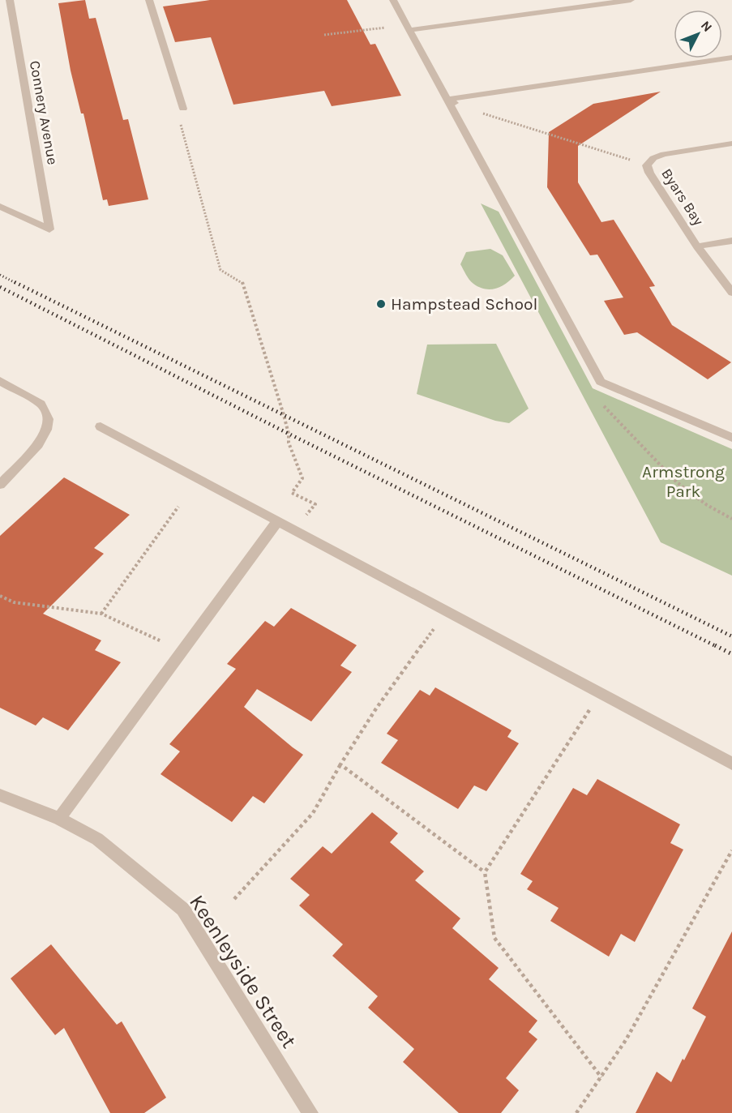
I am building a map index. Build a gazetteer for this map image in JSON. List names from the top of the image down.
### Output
{
  "streets": {
    "street": ["Connery Avenue", "Byars Bay", "Keenleyside Street"]
  },
  "parks": ["Armstrong Park"],
  "places": ["Hampstead School"],
  "north": "top right"
}
